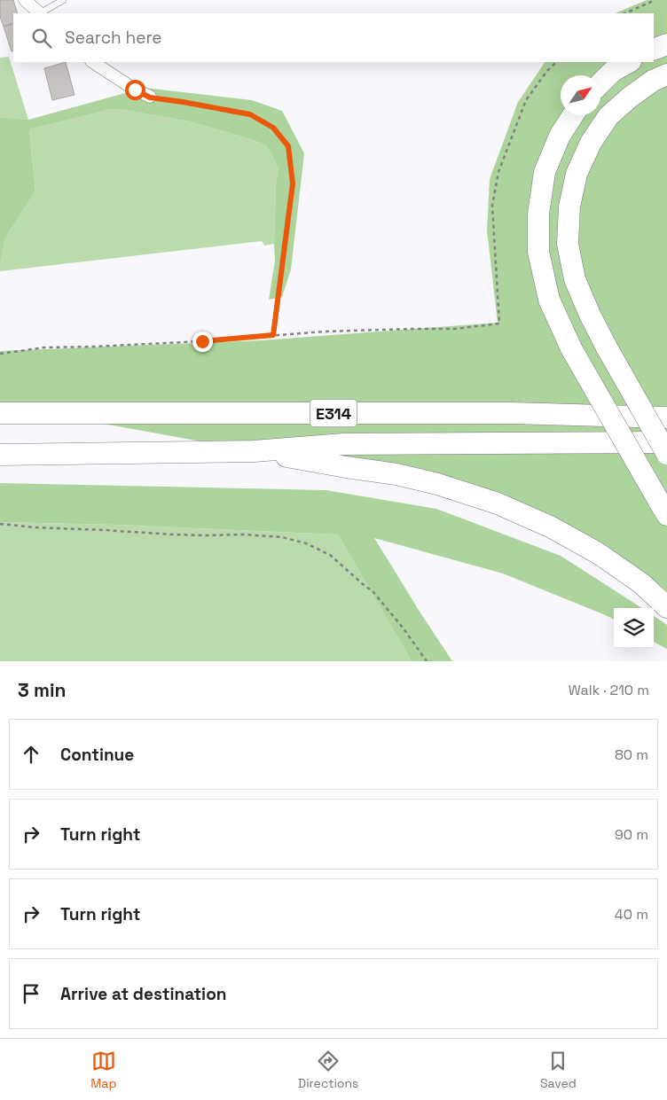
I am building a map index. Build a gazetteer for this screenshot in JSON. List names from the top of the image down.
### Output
{
  "streets": {
    "highway": ["E314"]
  },
  "north": "top right",
  "page": {
    "search": "Search here",
    "heading": ["3 min", "Walk · 210 m"],
    "list": [
      ["Continue", "80 m"],
      ["Turn right", "90 m"],
      ["Turn right", "40 m"],
      "Arrive at destination"
    ],
    "nav": ["Map", "Directions", "Saved"]
  }
}
